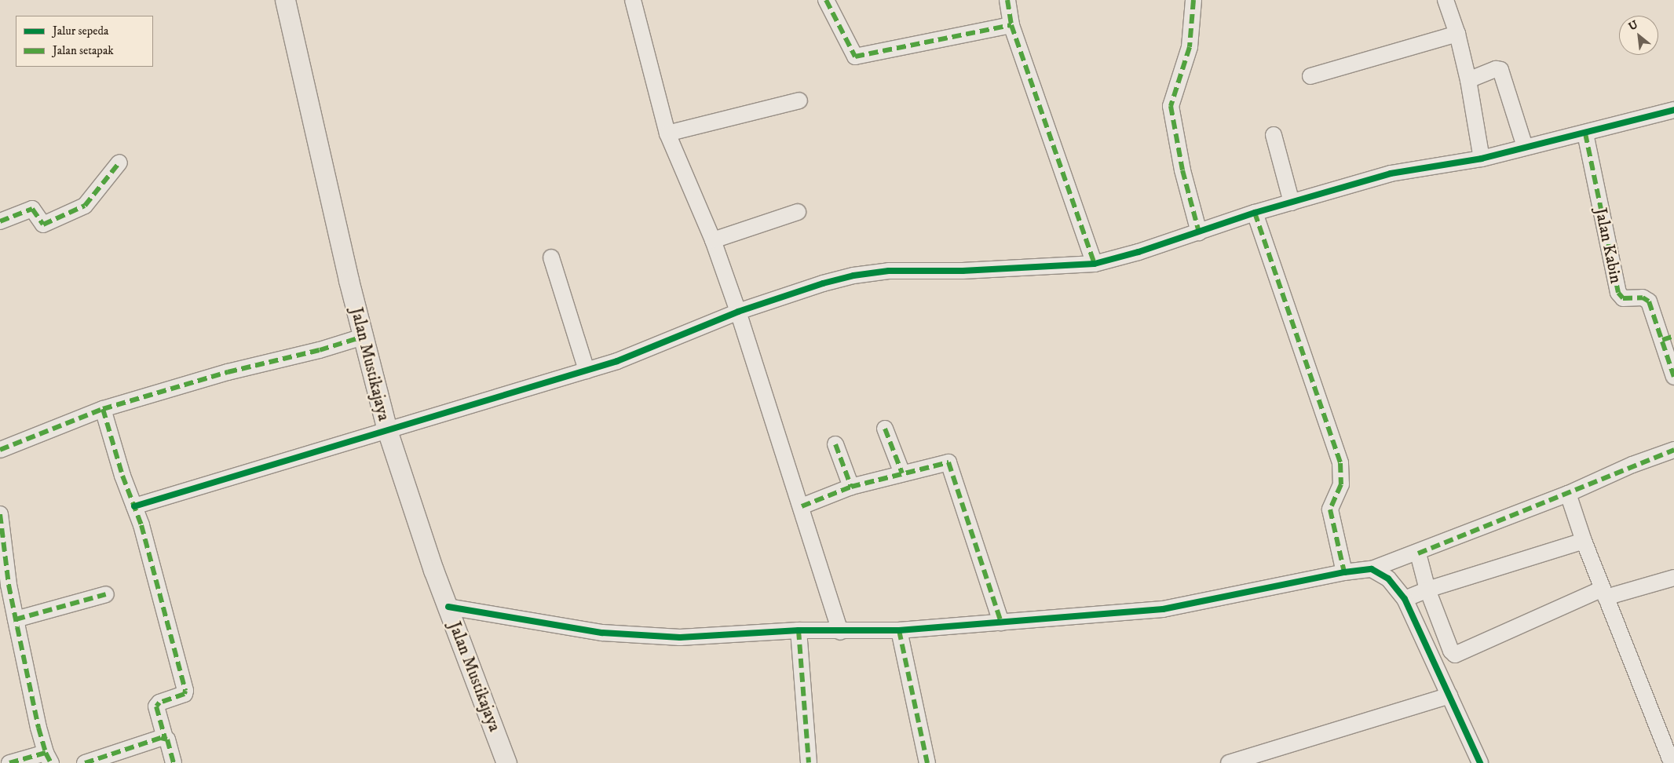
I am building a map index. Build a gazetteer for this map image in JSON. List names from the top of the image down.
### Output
{
  "streets": {
    "main road": ["Jalan Mustikajaya"],
    "street": ["Jalan Kabin"]
  },
  "legend": ["Jalur sepeda", "Jalan setapak"],
  "north": "top left"
}
